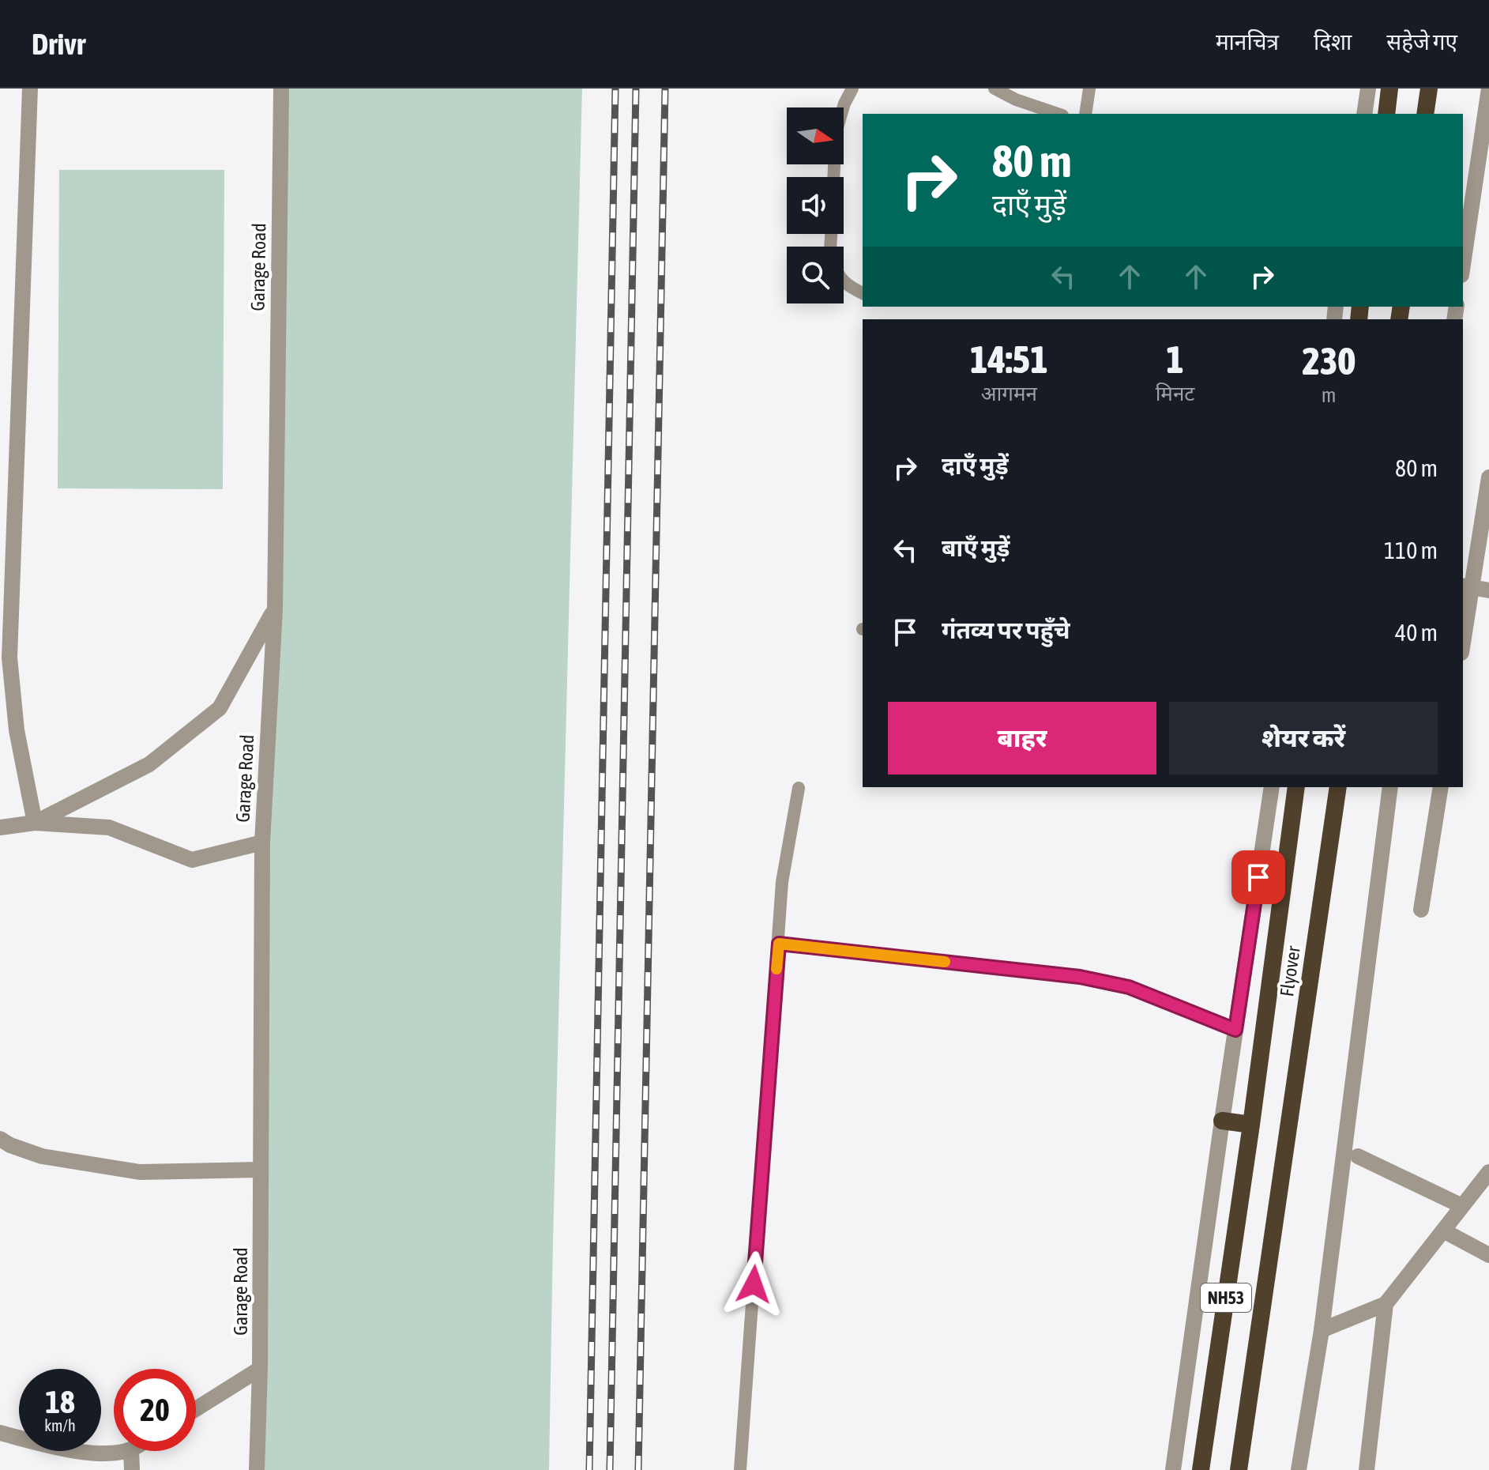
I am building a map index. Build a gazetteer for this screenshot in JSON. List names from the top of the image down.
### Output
{
  "streets": {
    "highway": ["Flyover", "NH53"],
    "street": ["Garage Road"]
  },
  "crossings": [
    ["Flyover", "NH53"]
  ],
  "north": "right",
  "page": {
    "header": "Drivr",
    "nav": ["मानचित्र", "दिशा", "सहेजे गए"],
    "turn": ["80 m", "दाएँ मुड़ें"],
    "eta": [
      "14:51",
      "आगमन",
      "1",
      "मिनट",
      "230",
      "m"
    ],
    "list": [
      {
        "name": "दाएँ मुड़ें",
        "value": "80 m"
      },
      {
        "name": "बाएँ मुड़ें",
        "value": "110 m"
      },
      {
        "name": "गंतव्य पर पहुँचे",
        "value": "40 m"
      }
    ],
    "buttons": ["बाहर", "शेयर करें"],
    "speed": "18 km/h",
    "limit": "20"
  }
}
